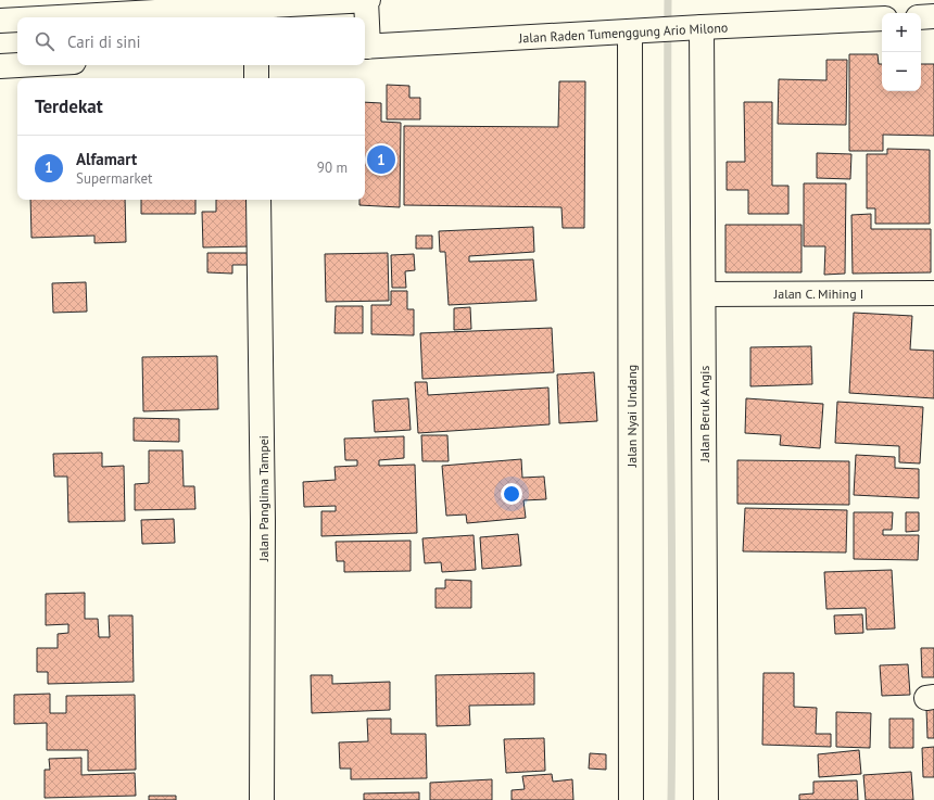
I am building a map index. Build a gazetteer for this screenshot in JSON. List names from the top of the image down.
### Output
{
  "streets": {
    "main road": [
      "Jalan Raden Tumenggung Ario Milono",
      "Jalan C. Mihing I",
      "Jalan Beruk Angis",
      "Jalan Nyai Undang",
      "Jalan Panglima Tampei"
    ]
  },
  "crossings": [
    ["Jalan Raden Tumenggung Ario Milono", "Jalan Beruk Angis"],
    ["Jalan Raden Tumenggung Ario Milono", "Jalan Nyai Undang"],
    ["Jalan C. Mihing I", "Jalan Beruk Angis"]
  ],
  "page": {
    "map_buttons": ["+", "−"],
    "search": "Cari di sini",
    "heading": "Terdekat",
    "list": [
      {
        "mark": "1",
        "name": "Alfamart",
        "note": "Supermarket",
        "value": "90 m"
      }
    ],
    "pins": "1"
  }
}
